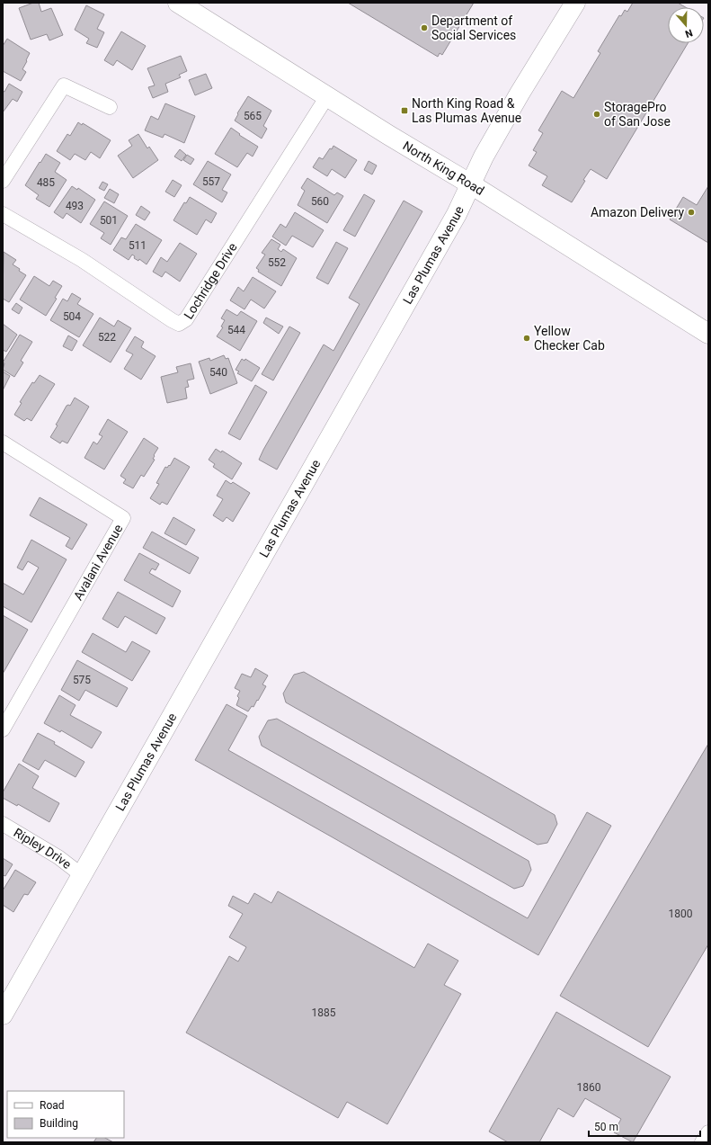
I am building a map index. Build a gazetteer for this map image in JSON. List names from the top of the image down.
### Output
{
  "streets": {
    "street": [
      "North King Road",
      "Las Plumas Avenue",
      "Lochridge Drive",
      "Avalani Avenue",
      "Ripley Drive"
    ]
  },
  "crossings": [
    ["North King Road", "Las Plumas Avenue"],
    ["North King Road", "Lochridge Drive"],
    ["Las Plumas Avenue", "Ripley Drive"]
  ],
  "places": {
    "other": [
      "Department of Social Services",
      "StoragePro of San Jose",
      "Amazon Delivery",
      "Yellow Checker Cab"
    ],
    "transit": ["North King Road & Las Plumas Avenue"]
  },
  "house_numbers": [
    "565",
    "557",
    "485",
    "560",
    "493",
    "501",
    "511",
    "552",
    "504",
    "544",
    "522",
    "540",
    "575",
    "1800",
    "1885",
    "1860"
  ],
  "legend": ["Road", "Building"],
  "scale_bar": "50 m",
  "north": "bottom"
}
